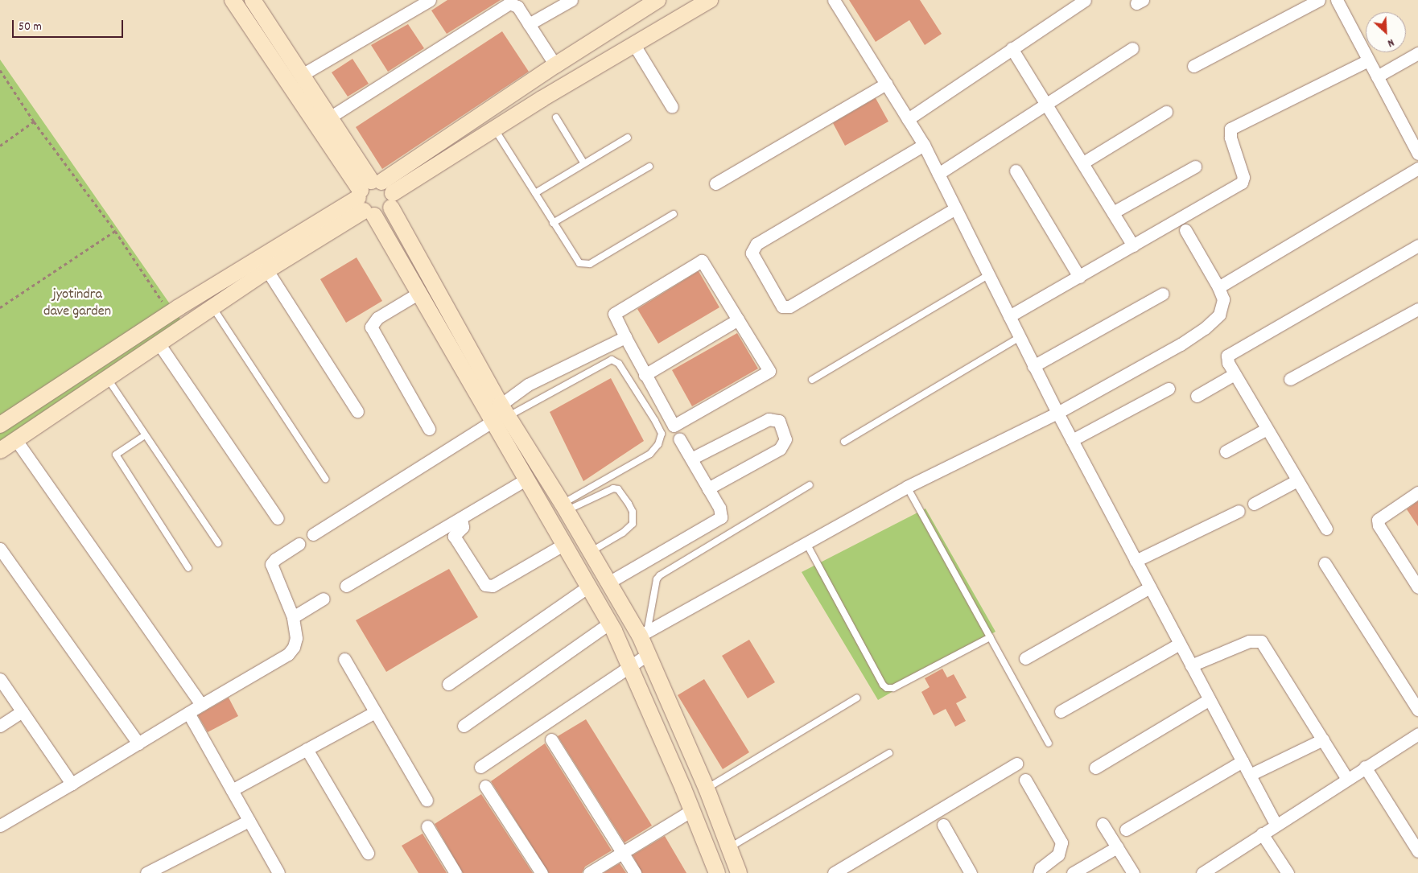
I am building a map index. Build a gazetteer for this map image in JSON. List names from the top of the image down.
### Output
{
  "parks": ["jyotindra dave garden"],
  "scale_bar": "50 m",
  "north": "bottom right"
}
